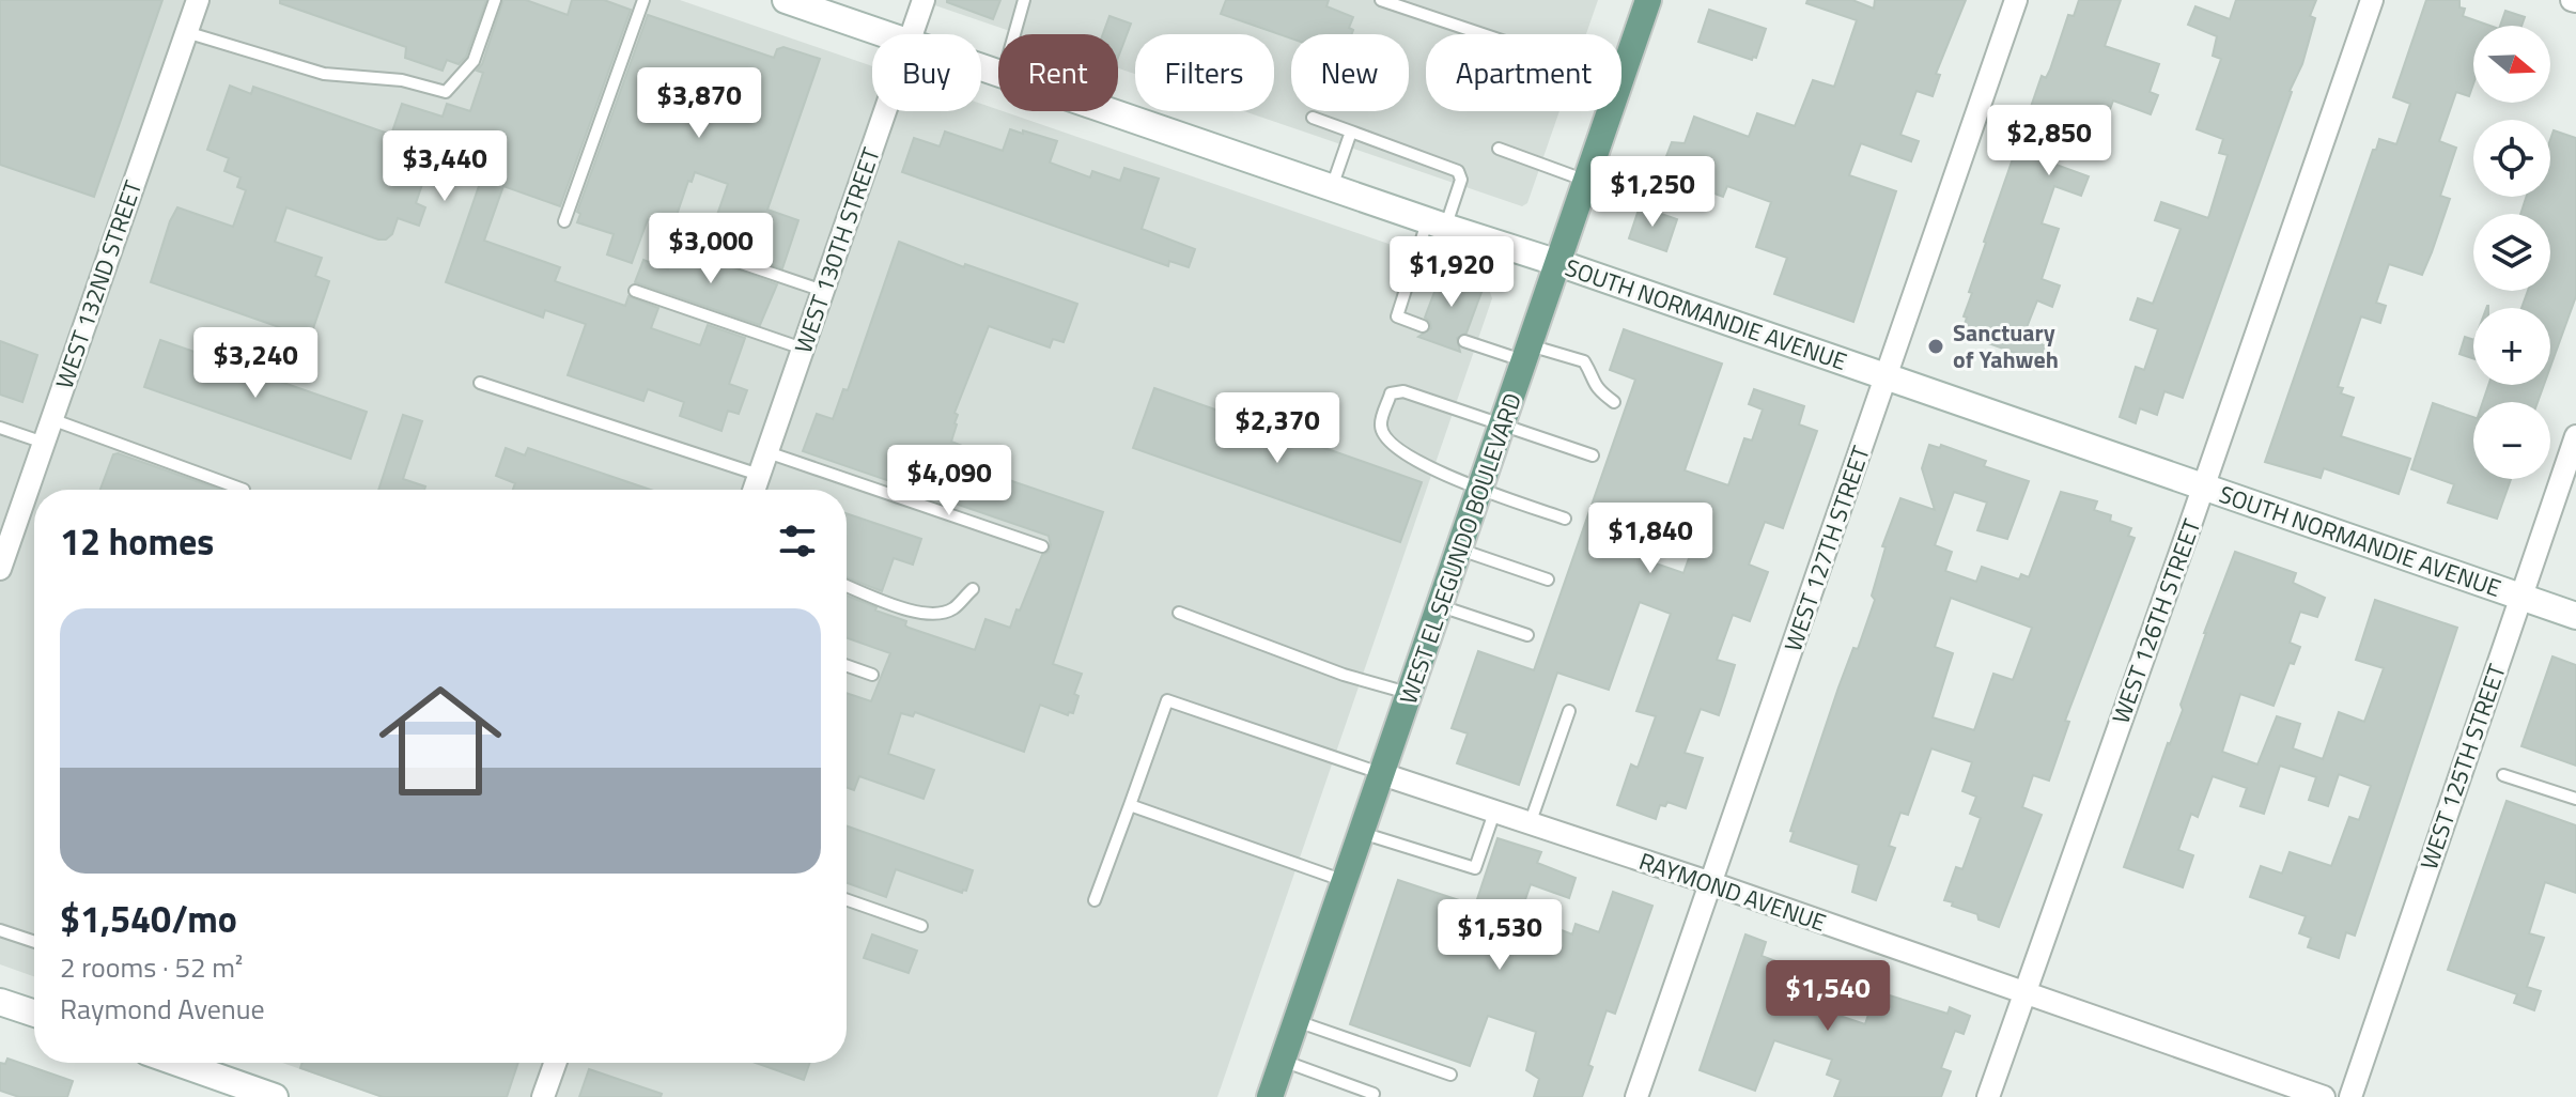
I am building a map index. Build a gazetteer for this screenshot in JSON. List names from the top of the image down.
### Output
{
  "streets": {
    "main road": ["SOUTH NORMANDIE AVENUE", "WEST EL SEGUNDO BOULEVARD"],
    "street": [
      "WEST 130TH STREET",
      "WEST 132ND STREET",
      "WEST 127TH STREET",
      "WEST 126TH STREET",
      "WEST 125TH STREET",
      "RAYMOND AVENUE"
    ]
  },
  "crossings": [
    ["SOUTH NORMANDIE AVENUE", "WEST EL SEGUNDO BOULEVARD"],
    ["SOUTH NORMANDIE AVENUE", "WEST 127TH STREET"],
    ["SOUTH NORMANDIE AVENUE", "WEST 126TH STREET"],
    ["SOUTH NORMANDIE AVENUE", "WEST 125TH STREET"],
    ["WEST EL SEGUNDO BOULEVARD", "RAYMOND AVENUE"],
    ["WEST 127TH STREET", "RAYMOND AVENUE"],
    ["WEST 126TH STREET", "RAYMOND AVENUE"]
  ],
  "places": ["Sanctuary of Yahweh"],
  "north": "right",
  "page": {
    "map_buttons": ["+", "−"],
    "chip": [
      "Buy",
      "Rent",
      "Filters",
      "New",
      "Apartment"
    ],
    "price": [
      "$3,870",
      "$2,850",
      "$3,440",
      "$1,250",
      "$3,000",
      "$1,920",
      "$3,240",
      "$2,370",
      "$4,090",
      "$1,840",
      "$1,530",
      "$1,540"
    ],
    "heading": "12 homes",
    "list": [
      {
        "name": "$1,540/mo",
        "note": "2 rooms · 52 m² · Raymond Avenue"
      }
    ]
  }
}
